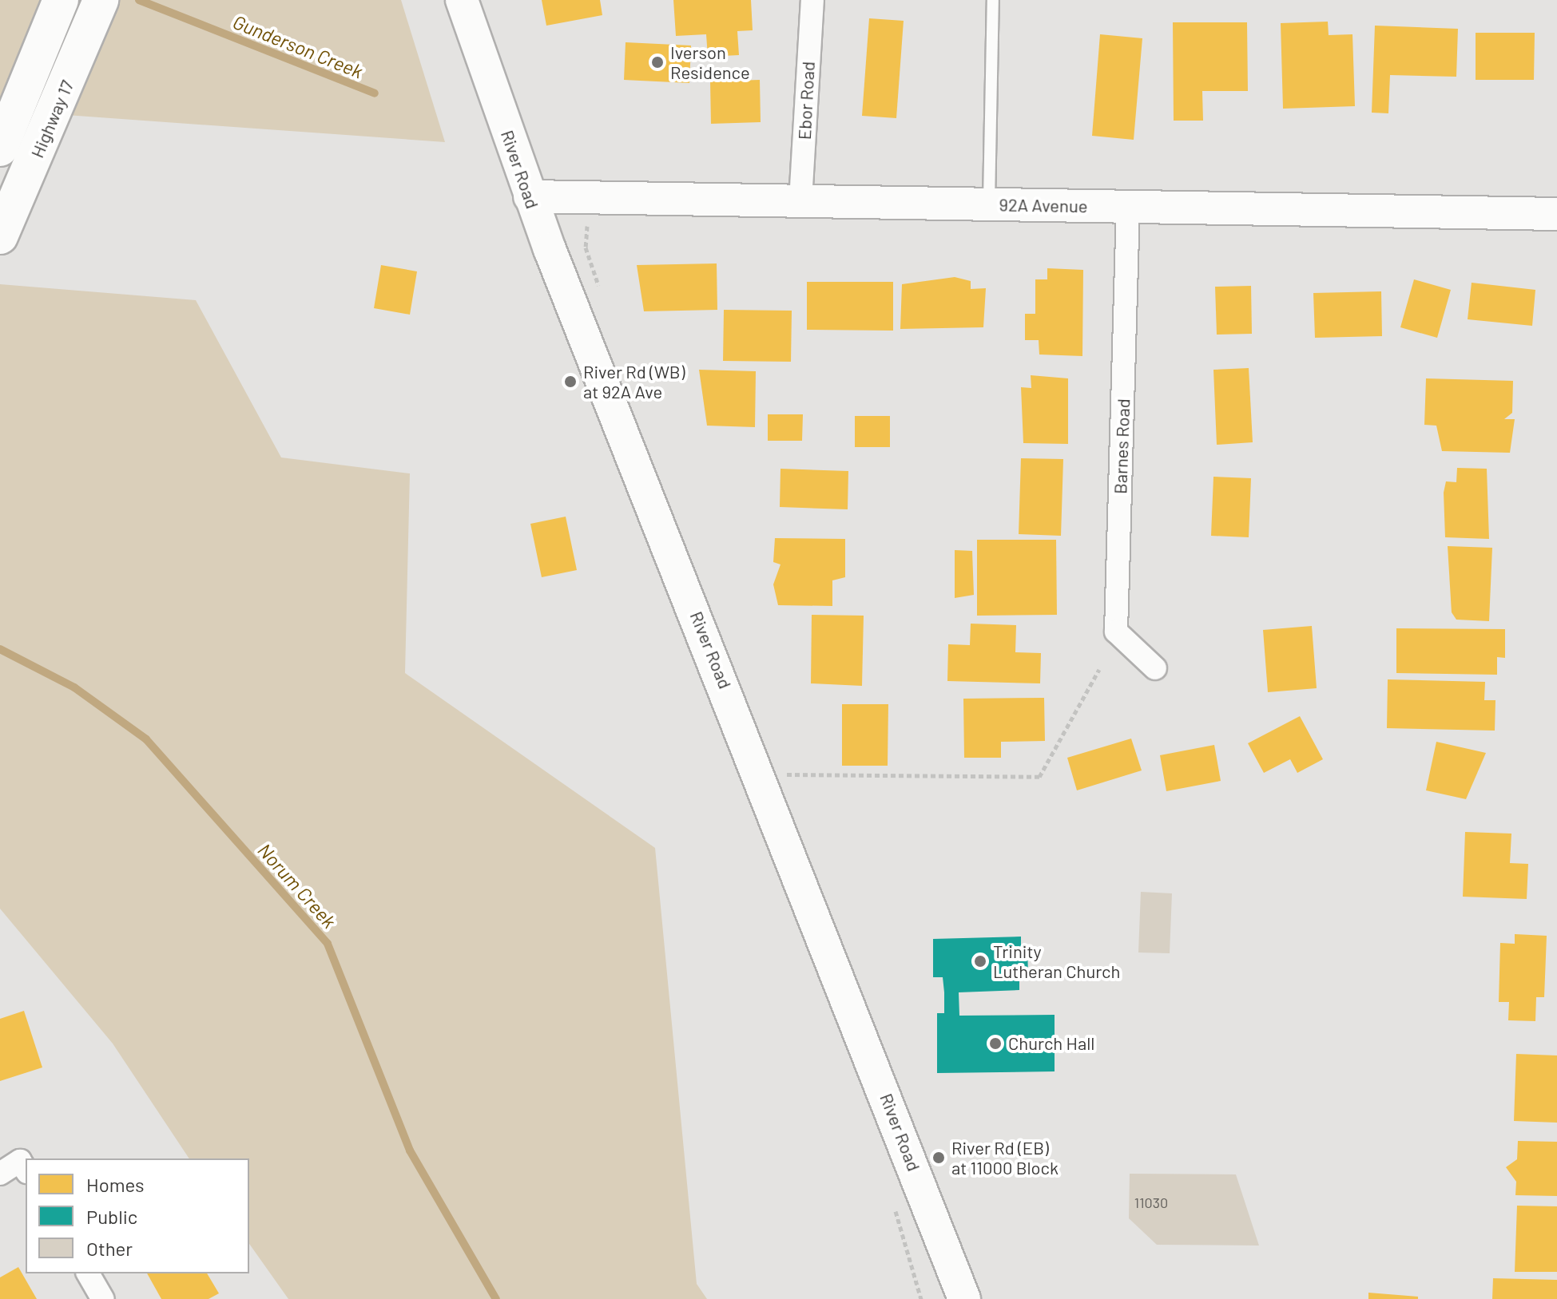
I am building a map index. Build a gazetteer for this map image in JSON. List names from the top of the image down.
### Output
{
  "streets": {
    "highway": ["Highway 17"],
    "street": [
      "Ebor Road",
      "River Road",
      "92A Avenue",
      "Barnes Road"
    ]
  },
  "crossings": [
    ["Ebor Road", "92A Avenue"],
    ["River Road", "92A Avenue"],
    ["92A Avenue", "Barnes Road"]
  ],
  "water": ["Gunderson Creek", "Norum Creek"],
  "places": [
    "Iverson Residence",
    "River Rd (WB) at 92A Ave",
    "Trinity Lutheran Church",
    "Church Hall",
    "River Rd (EB) at 11000 Block"
  ],
  "house_numbers": ["11030"],
  "legend": ["Homes", "Public", "Other"]
}
